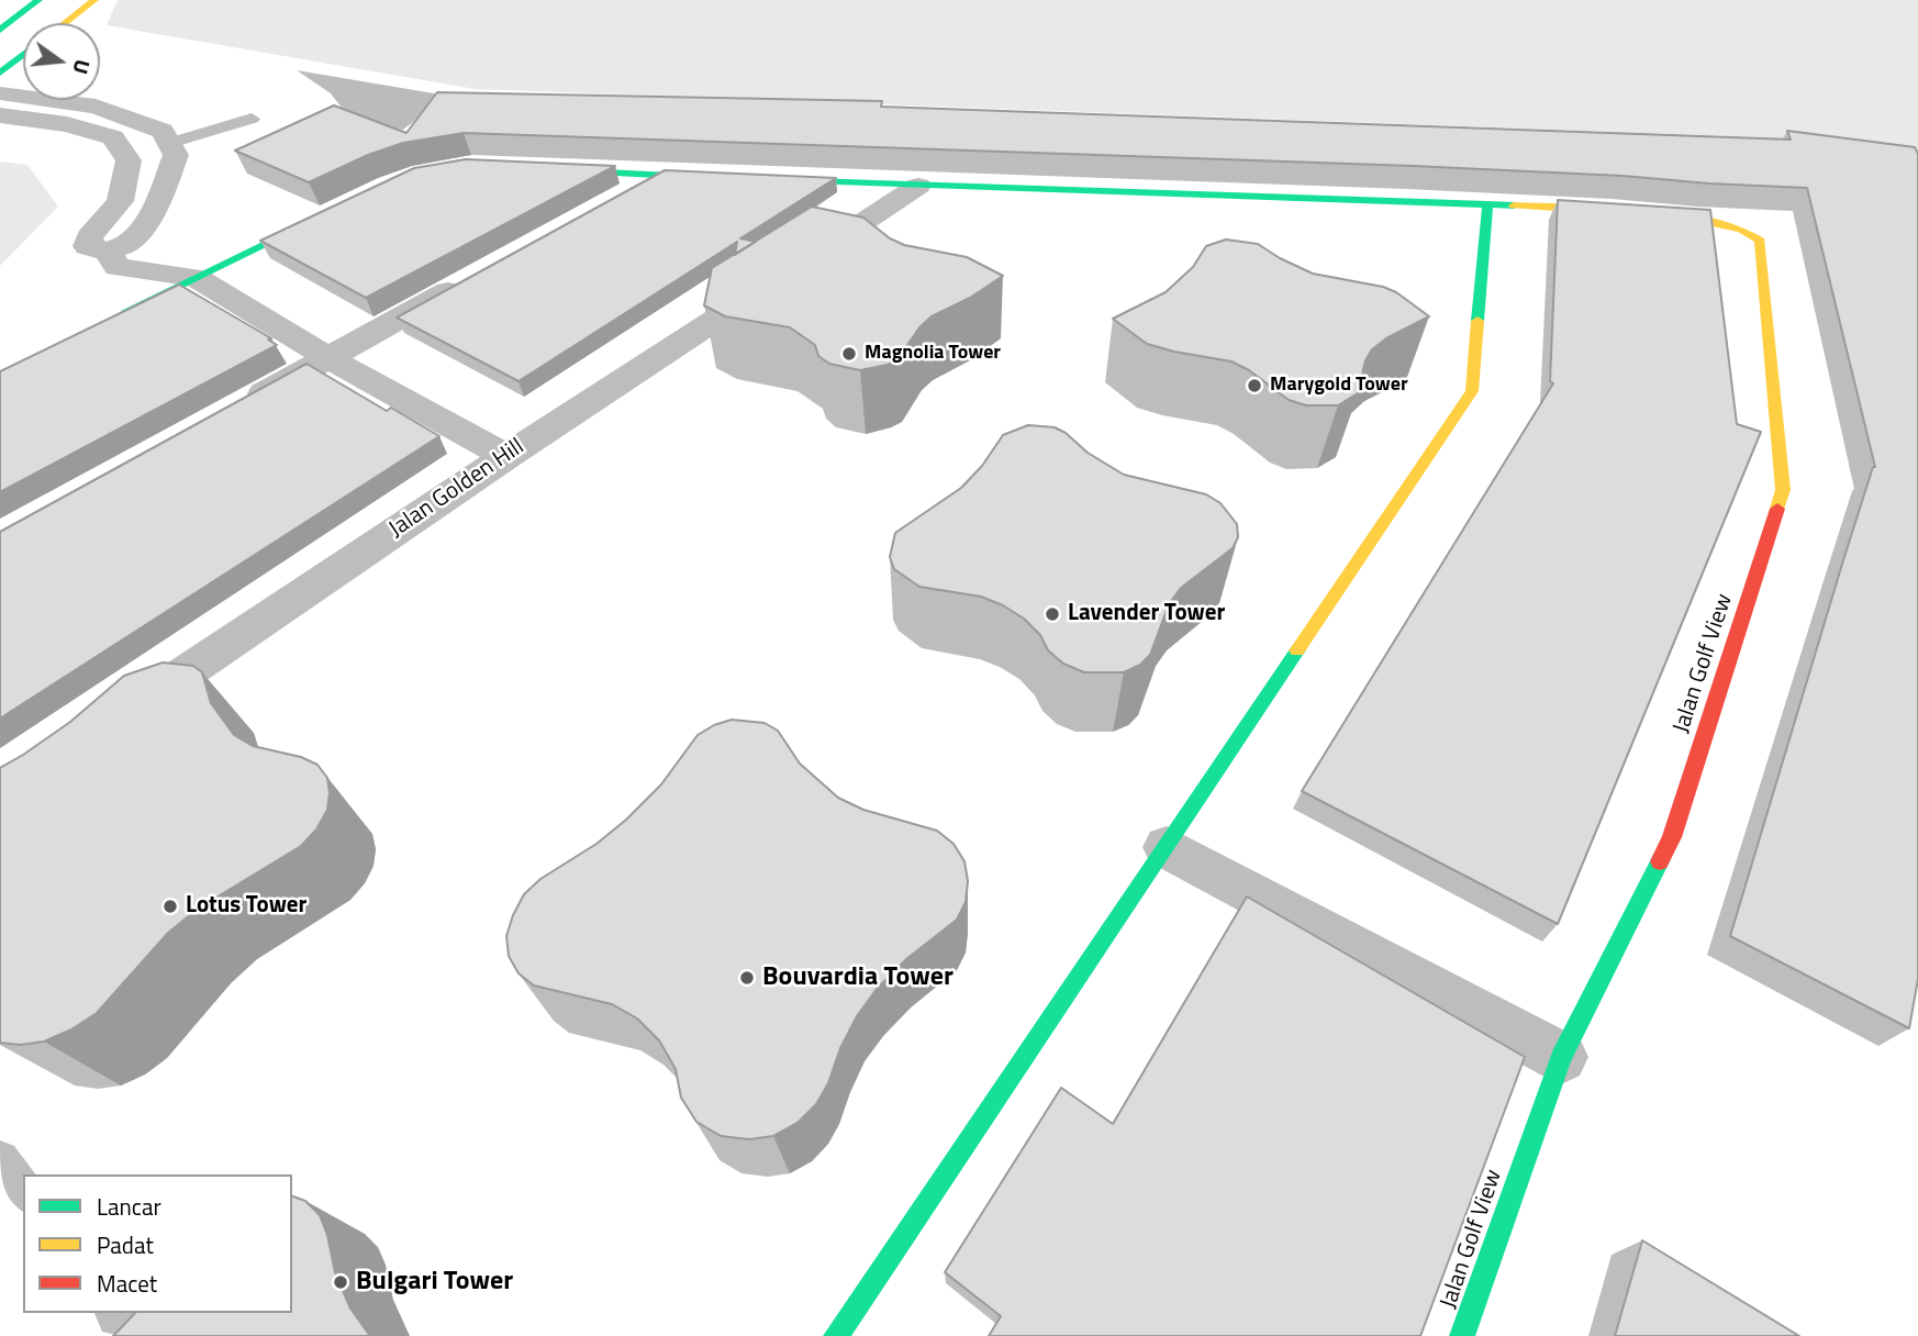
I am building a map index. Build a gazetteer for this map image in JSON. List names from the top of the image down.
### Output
{
  "streets": {
    "street": ["Jalan Golden Hill", "Jalan Golf View"]
  },
  "crossings": [
    ["Jalan Golden Hill", "Jalan Golf View"]
  ],
  "places": [
    "Magnolia Tower",
    "Marygold Tower",
    "Lavender Tower",
    "Lotus Tower",
    "Bouvardia Tower",
    "Bulgari Tower"
  ],
  "legend": ["Lancar", "Padat", "Macet"],
  "north": "right"
}
